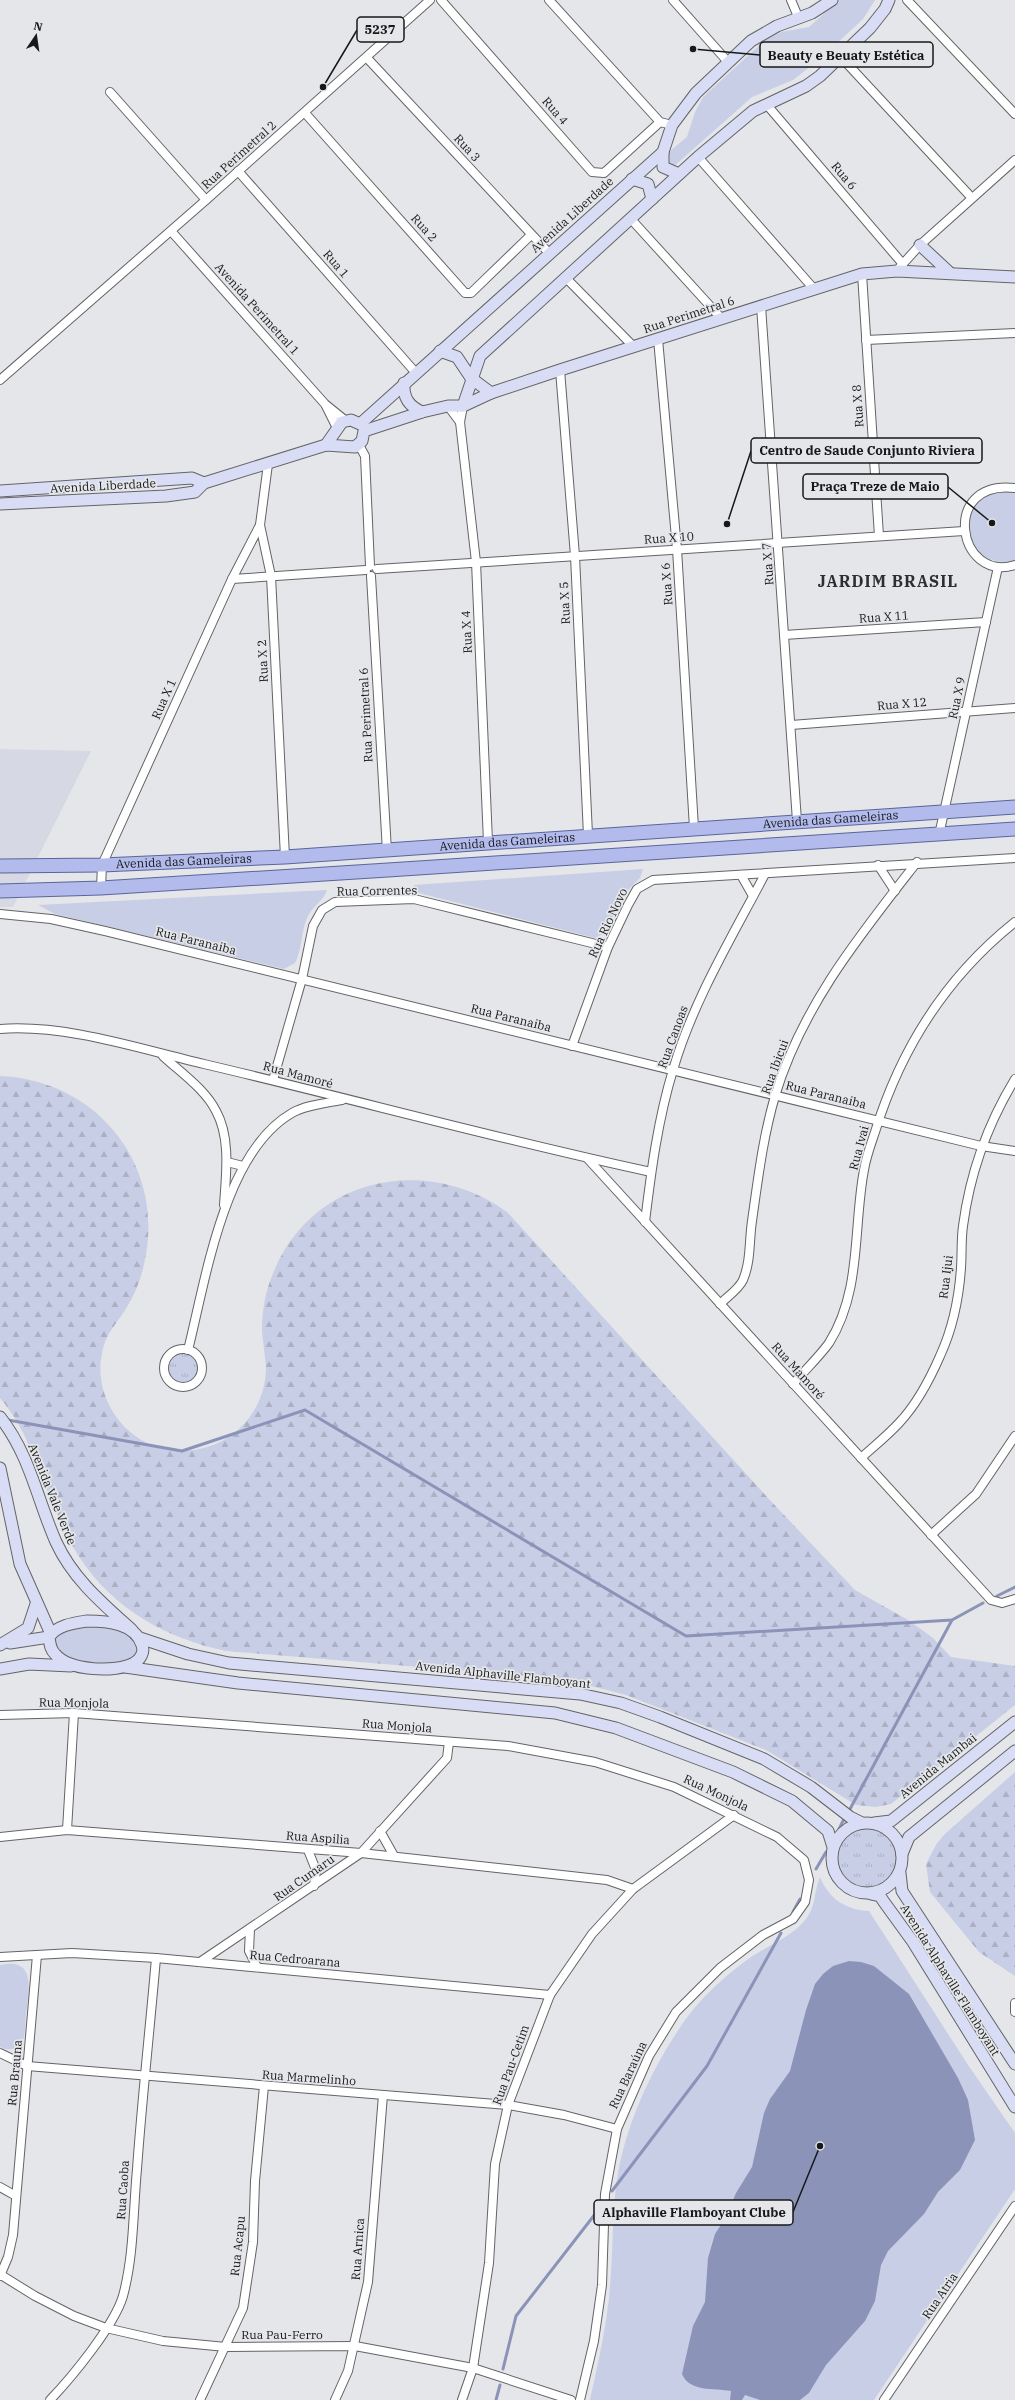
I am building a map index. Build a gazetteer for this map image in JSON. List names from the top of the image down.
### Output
{
  "streets": {
    "main road": ["Avenida das Gameleiras"],
    "street": [
      "Rua 4",
      "Rua 3",
      "Rua Perimetral 2",
      "Rua 6",
      "Avenida Liberdade",
      "Rua 2",
      "Rua 1",
      "Avenida Perimetral 1",
      "Rua Perimetral 6",
      "Rua X 8",
      "Rua X 10",
      "Rua X 7",
      "Rua X 6",
      "Rua X 5",
      "Rua X 11",
      "Rua X 4",
      "Rua X 2",
      "Rua X 9",
      "Rua X 1",
      "Rua X 12",
      "Rua Correntes",
      "Rua Rio Novo",
      "Rua Paranaiba",
      "Rua Canoas",
      "Rua Ibicui",
      "Rua Mamoré",
      "Rua Ivai",
      "Rua Ijui",
      "Avenida Vale Verde",
      "Avenida Alphaville Flamboyant",
      "Rua Monjola",
      "Avenida Mambai",
      "Rua Aspilia",
      "Rua Cumaru",
      "Rua Cedroarana",
      "Rua Pau-Cetim",
      "Rua Brauna",
      "Rua Baraúna",
      "Rua Marmelinho",
      "Rua Caoba",
      "Rua Acapu",
      "Rua Arnica",
      "Rua Atria",
      "Rua Pau-Ferro"
    ]
  },
  "crossings": [
    ["Rua 3", "Rua Perimetral 2"],
    ["Rua 3", "Avenida Liberdade"],
    ["Rua 3", "Rua 2"],
    ["Rua Perimetral 2", "Rua 2"],
    ["Rua Perimetral 2", "Rua 1"],
    ["Rua Perimetral 2", "Avenida Perimetral 1"],
    ["Rua 6", "Rua Perimetral 6"],
    ["Avenida Liberdade", "Rua 1"],
    ["Avenida Liberdade", "Avenida Perimetral 1"],
    ["Avenida Liberdade", "Rua Perimetral 6"],
    ["Avenida Liberdade", "Rua X 4"],
    ["Avenida Liberdade", "Rua X 2"],
    ["Rua 1", "Rua Perimetral 6"],
    ["Rua 1", "Rua X 4"],
    ["Rua Perimetral 6", "Rua X 8"],
    ["Rua Perimetral 6", "Rua X 10"],
    ["Rua Perimetral 6", "Rua X 7"],
    ["Rua Perimetral 6", "Rua X 6"],
    ["Rua Perimetral 6", "Rua X 5"],
    ["Rua Perimetral 6", "Rua X 4"],
    ["Rua Perimetral 6", "Avenida das Gameleiras"],
    ["Rua X 8", "Rua X 10"],
    ["Rua X 10", "Rua X 7"],
    ["Rua X 10", "Rua X 6"],
    ["Rua X 10", "Rua X 5"],
    ["Rua X 10", "Rua X 4"],
    ["Rua X 10", "Rua X 2"],
    ["Rua X 10", "Rua X 1"],
    ["Rua X 7", "Rua X 11"],
    ["Rua X 7", "Rua X 12"],
    ["Rua X 7", "Avenida das Gameleiras"],
    ["Rua X 6", "Avenida das Gameleiras"],
    ["Rua X 5", "Avenida das Gameleiras"],
    ["Rua X 11", "Rua X 9"],
    ["Rua X 4", "Avenida das Gameleiras"],
    ["Rua X 2", "Rua X 1"],
    ["Rua X 2", "Avenida das Gameleiras"],
    ["Rua X 9", "Rua X 12"],
    ["Rua X 9", "Avenida das Gameleiras"],
    ["Rua X 1", "Avenida das Gameleiras"],
    ["Rua Correntes", "Rua Rio Novo"],
    ["Rua Correntes", "Rua Paranaiba"],
    ["Rua Correntes", "Rua Mamoré"],
    ["Rua Rio Novo", "Rua Paranaiba"],
    ["Rua Rio Novo", "Rua Canoas"],
    ["Rua Rio Novo", "Rua Ibicui"],
    ["Rua Paranaiba", "Rua Canoas"],
    ["Rua Paranaiba", "Rua Ibicui"],
    ["Rua Paranaiba", "Rua Ivai"],
    ["Rua Paranaiba", "Rua Ijui"],
    ["Rua Canoas", "Rua Mamoré"],
    ["Rua Ibicui", "Rua Mamoré"],
    ["Rua Mamoré", "Rua Ivai"],
    ["Rua Mamoré", "Rua Ijui"],
    ["Avenida Vale Verde", "Avenida Alphaville Flamboyant"],
    ["Avenida Alphaville Flamboyant", "Avenida Mambai"],
    ["Rua Monjola", "Rua Cumaru"],
    ["Rua Monjola", "Rua Pau-Cetim"],
    ["Rua Monjola", "Rua Baraúna"],
    ["Rua Aspilia", "Rua Cumaru"],
    ["Rua Aspilia", "Rua Pau-Cetim"],
    ["Rua Cumaru", "Rua Cedroarana"],
    ["Rua Cedroarana", "Rua Pau-Cetim"],
    ["Rua Cedroarana", "Rua Brauna"],
    ["Rua Cedroarana", "Rua Caoba"],
    ["Rua Pau-Cetim", "Rua Marmelinho"],
    ["Rua Pau-Cetim", "Rua Pau-Ferro"],
    ["Rua Brauna", "Rua Marmelinho"],
    ["Rua Brauna", "Rua Pau-Ferro"],
    ["Rua Baraúna", "Rua Marmelinho"],
    ["Rua Marmelinho", "Rua Caoba"],
    ["Rua Marmelinho", "Rua Acapu"],
    ["Rua Marmelinho", "Rua Arnica"],
    ["Rua Caoba", "Rua Pau-Ferro"],
    ["Rua Acapu", "Rua Pau-Ferro"],
    ["Rua Arnica", "Rua Pau-Ferro"]
  ],
  "districts": ["JARDIM BRASIL"],
  "places": [
    "Beauty e Beuaty Estética",
    "5237",
    "Praça Treze de Maio",
    "Centro de Saude Conjunto Riviera",
    "Alphaville Flamboyant Clube"
  ],
  "north": "top"
}
